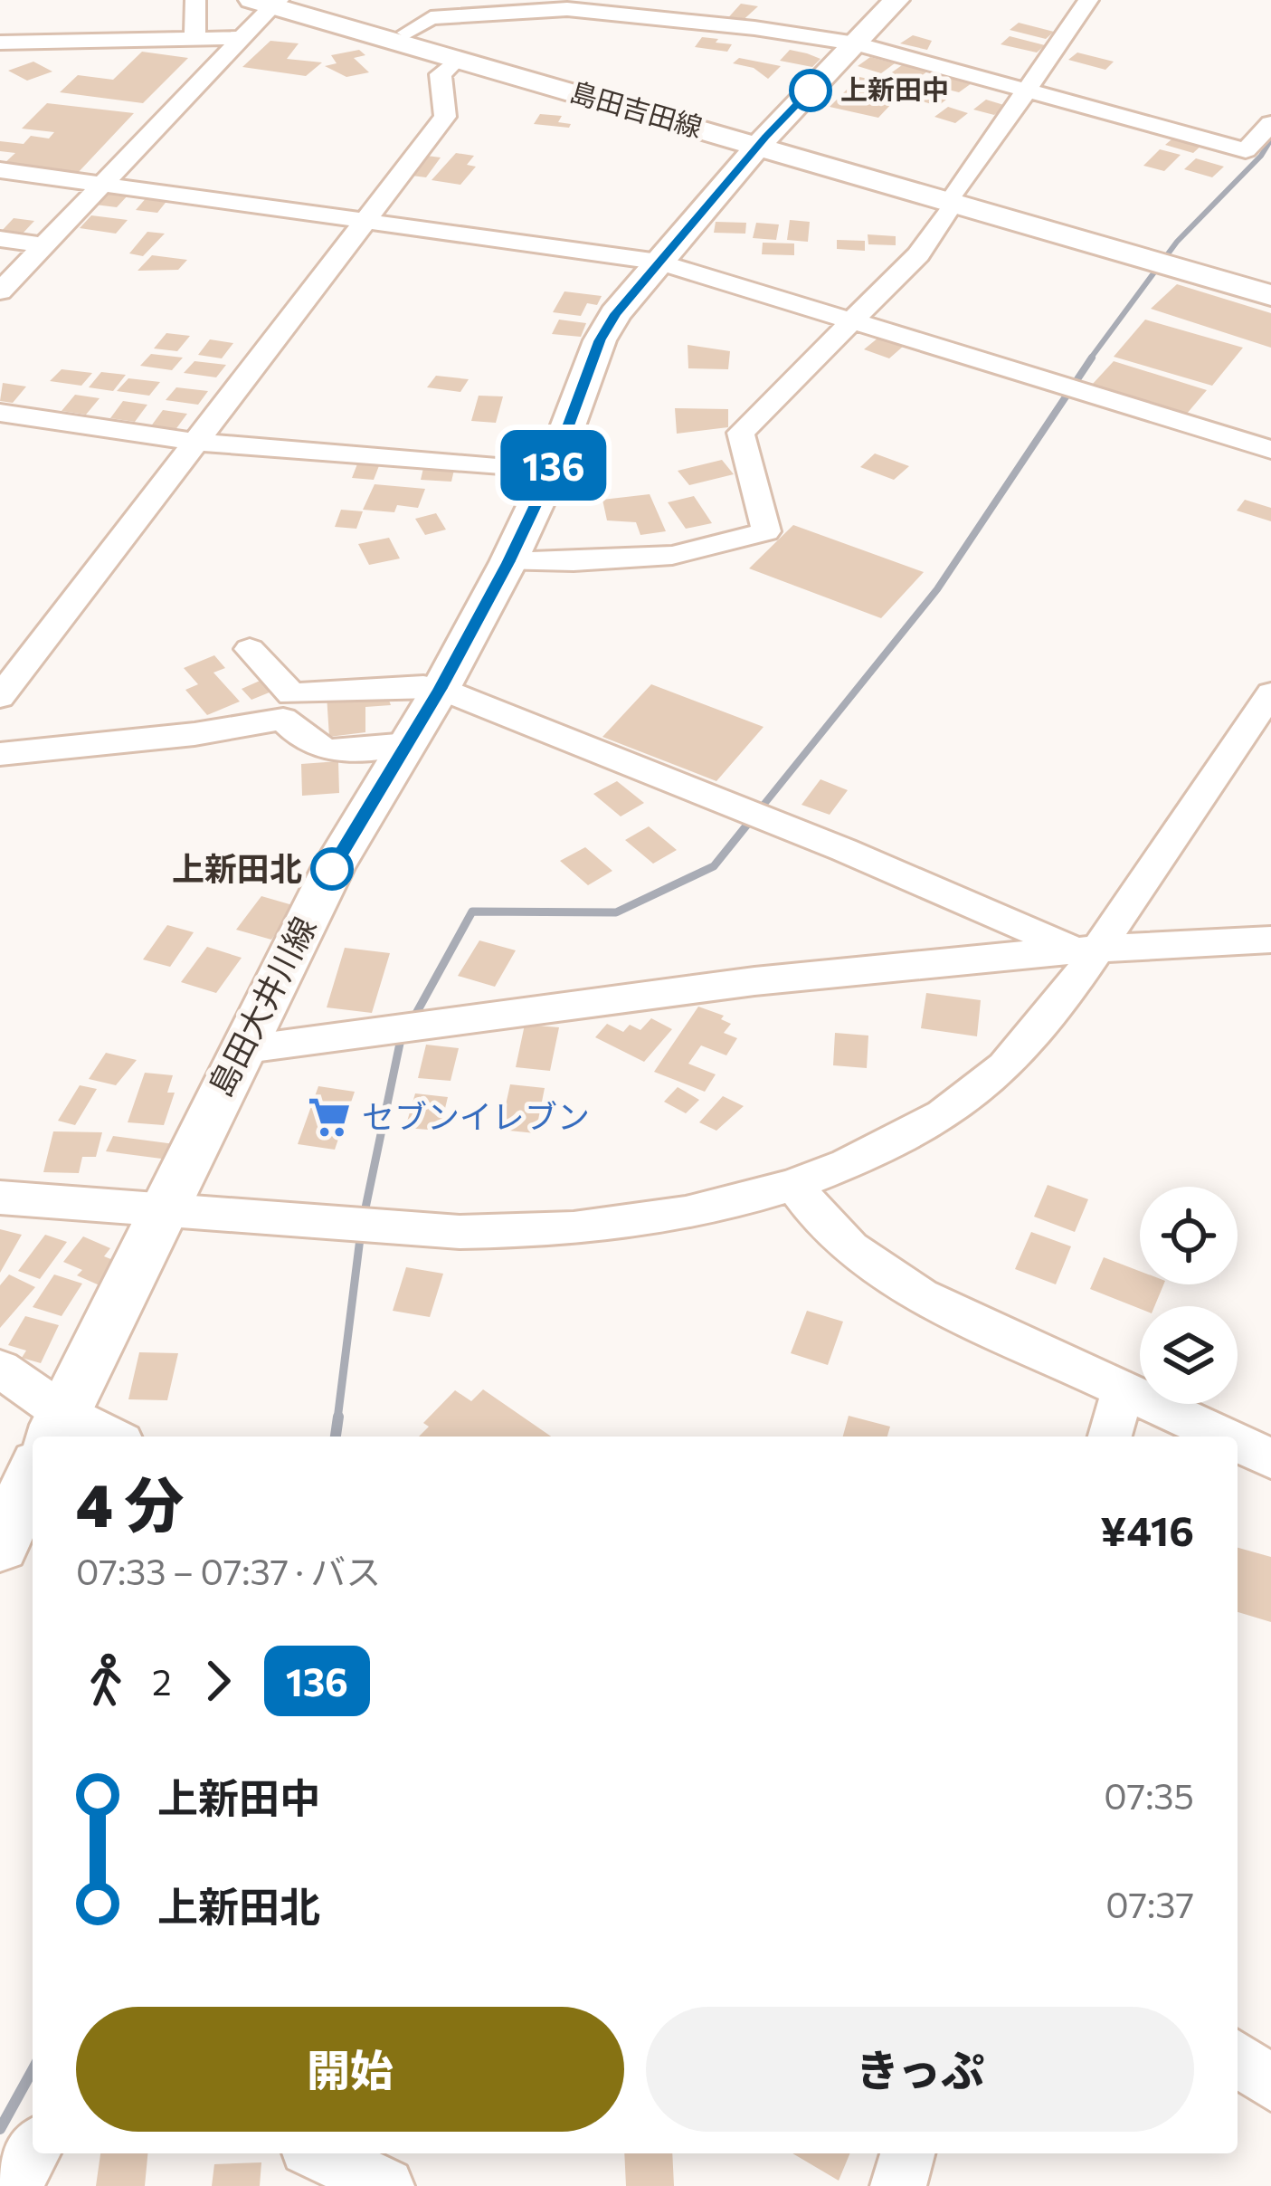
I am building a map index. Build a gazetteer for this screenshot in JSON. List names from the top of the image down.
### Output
{
  "streets": {
    "main road": ["島田吉田線", "島田大井川線"]
  },
  "crossings": [
    ["島田吉田線", "島田大井川線"]
  ],
  "places": {
    "other": ["上新田中", "上新田北"],
    "supermarket": ["セブンイレブン"]
  },
  "lines": ["bus line 136"],
  "page": {
    "on_map": "136",
    "heading": ["4 分", "07:33 – 07:37 · バス", "¥416"],
    "legs": ["2", "136"],
    "list": [
      {
        "name": "上新田中",
        "value": "07:35"
      },
      {
        "name": "上新田北",
        "value": "07:37"
      }
    ],
    "buttons": ["開始", "きっぷ"]
  }
}
